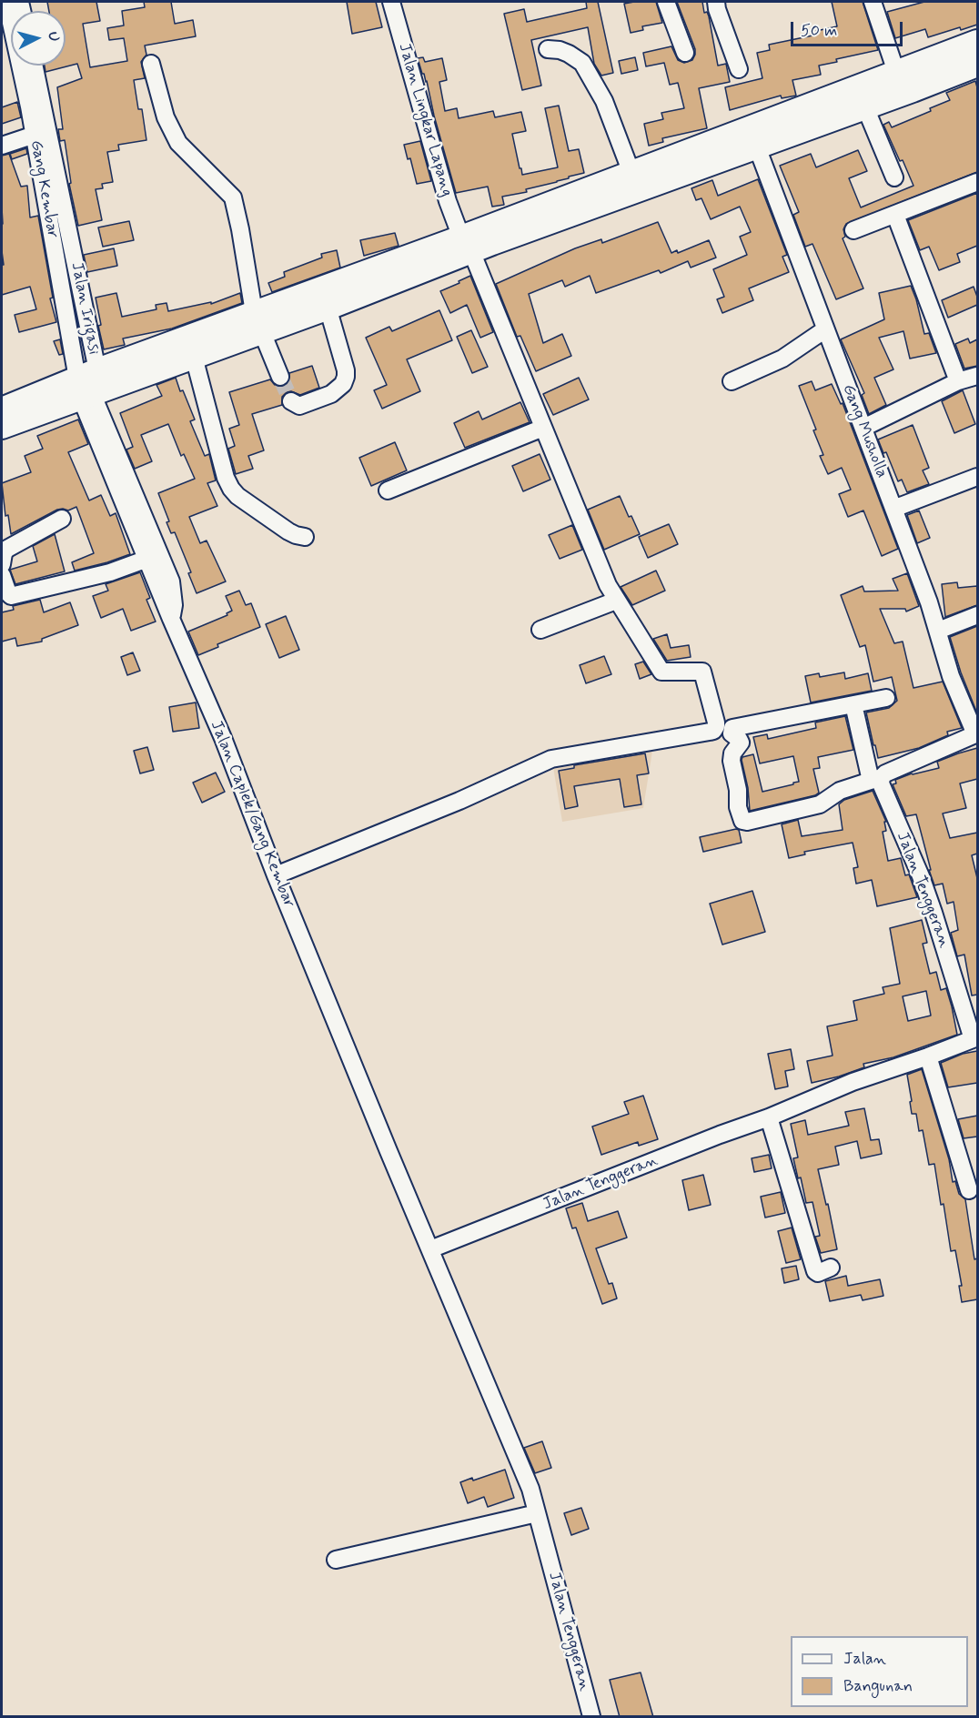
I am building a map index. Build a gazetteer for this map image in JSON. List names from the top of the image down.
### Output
{
  "streets": {
    "street": [
      "Jalan Lingkar Lapang",
      "Gang Kembar",
      "Jalan Irigasi",
      "Gang Musholla",
      "Jalan Caplek/Gang Kembar",
      "Jalan Tenggeran"
    ]
  },
  "crossings": [
    ["Jalan Lingkar Lapang", "Jalan Caplek/Gang Kembar"],
    ["Gang Kembar", "Jalan Irigasi"],
    ["Gang Kembar", "Jalan Caplek/Gang Kembar"],
    ["Jalan Irigasi", "Jalan Caplek/Gang Kembar"],
    ["Jalan Caplek/Gang Kembar", "Jalan Tenggeran"]
  ],
  "legend": ["Jalan", "Bangunan"],
  "scale_bar": "50 m",
  "north": "right"
}
